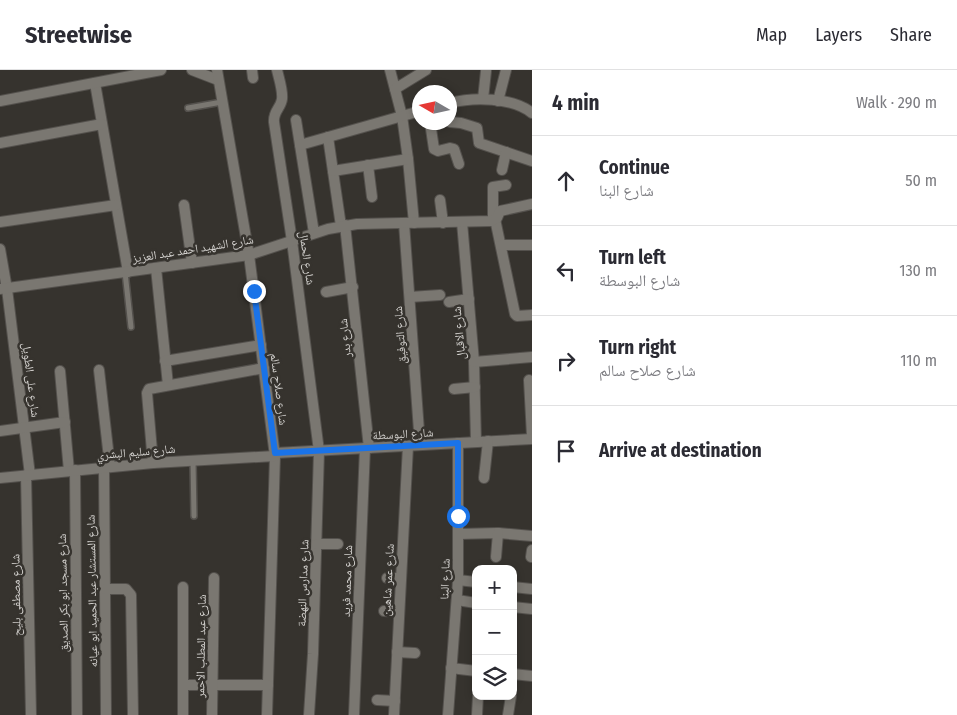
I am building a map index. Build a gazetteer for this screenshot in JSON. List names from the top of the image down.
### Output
{
  "streets": {
    "street": [
      "شارع الشهيد احمد عبد العزيز",
      "شارع الحمال",
      "شارع الاقبال",
      "شارع التوفيق",
      "شارع بدر",
      "شارع على الطويل",
      "شارع صلاح سالم",
      "شارع البوسطة",
      "شارع سليم البشري",
      "شارع البنا",
      "شارع عمر شاهين",
      "شارع محمد فريد",
      "شارع مدارس النهضة",
      "شارع المستشار عبد الحميد ابو عيانه",
      "شارع مسجد ابو بكر الصديق",
      "شارع مصطفى بليح",
      "شارع عبد المطلب الاحمر"
    ]
  },
  "crossings": [
    ["شارع الشهيد احمد عبد العزيز", "شارع الحمال"],
    ["شارع الشهيد احمد عبد العزيز", "شارع الاقبال"],
    ["شارع الشهيد احمد عبد العزيز", "شارع التوفيق"],
    ["شارع الشهيد احمد عبد العزيز", "شارع بدر"],
    ["شارع الشهيد احمد عبد العزيز", "شارع على الطويل"],
    ["شارع الشهيد احمد عبد العزيز", "شارع صلاح سالم"],
    ["شارع الحمال", "شارع البوسطة"],
    ["شارع الحمال", "شارع مدارس النهضة"],
    ["شارع الاقبال", "شارع البوسطة"],
    ["شارع التوفيق", "شارع البوسطة"],
    ["شارع بدر", "شارع البوسطة"],
    ["شارع بدر", "شارع محمد فريد"],
    ["شارع على الطويل", "شارع سليم البشري"],
    ["شارع على الطويل", "شارع مصطفى بليح"],
    ["شارع صلاح سالم", "شارع البوسطة"],
    ["شارع صلاح سالم", "شارع سليم البشري"],
    ["شارع البوسطة", "شارع سليم البشري"],
    ["شارع البوسطة", "شارع البنا"],
    ["شارع البوسطة", "شارع عمر شاهين"],
    ["شارع البوسطة", "شارع محمد فريد"],
    ["شارع البوسطة", "شارع مدارس النهضة"],
    ["شارع سليم البشري", "شارع المستشار عبد الحميد ابو عيانه"],
    ["شارع سليم البشري", "شارع مسجد ابو بكر الصديق"],
    ["شارع سليم البشري", "شارع مصطفى بليح"]
  ],
  "north": "left",
  "page": {
    "header": "Streetwise",
    "nav": ["Map", "Layers", "Share"],
    "heading": ["4 min", "Walk · 290 m"],
    "list": [
      ["Continue", "شارع البنا", "50 m"],
      ["Turn left", "شارع البوسطة", "130 m"],
      ["Turn right", "شارع صلاح سالم", "110 m"],
      "Arrive at destination"
    ],
    "map_buttons": ["+", "−"]
  }
}
